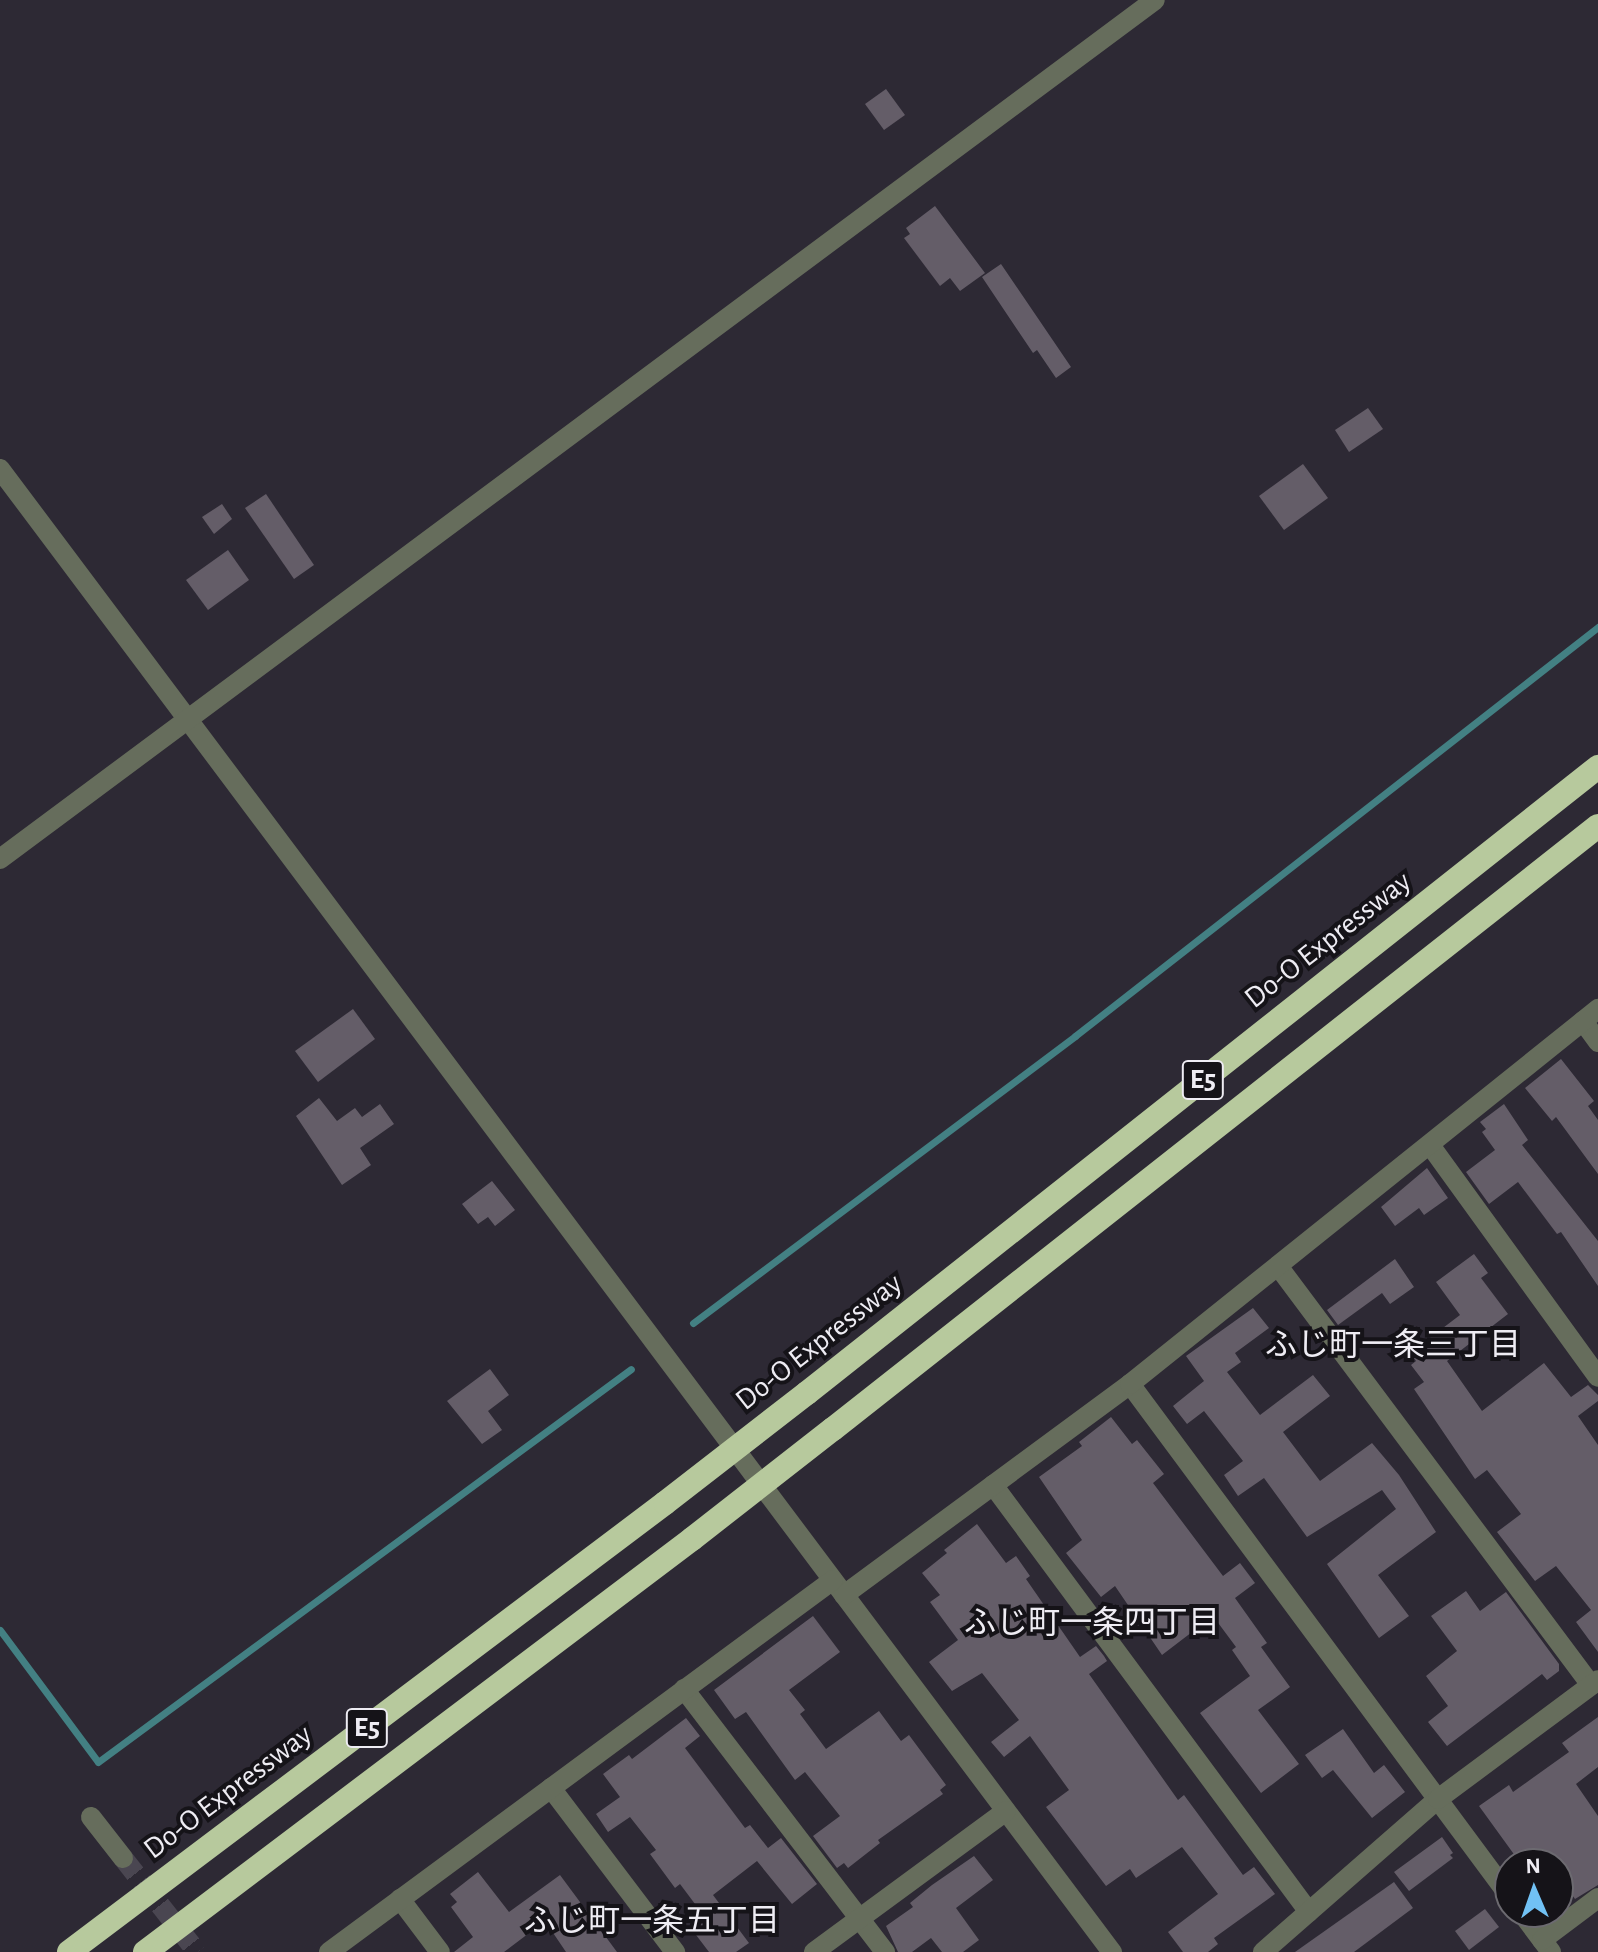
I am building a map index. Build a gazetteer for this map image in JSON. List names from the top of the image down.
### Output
{
  "streets": {
    "highway": ["Do-O Expressway", "E5"]
  },
  "districts": ["ふじ町一条三丁目", "ふじ町一条四丁目", "ふじ町一条五丁目"],
  "north": "top"
}
